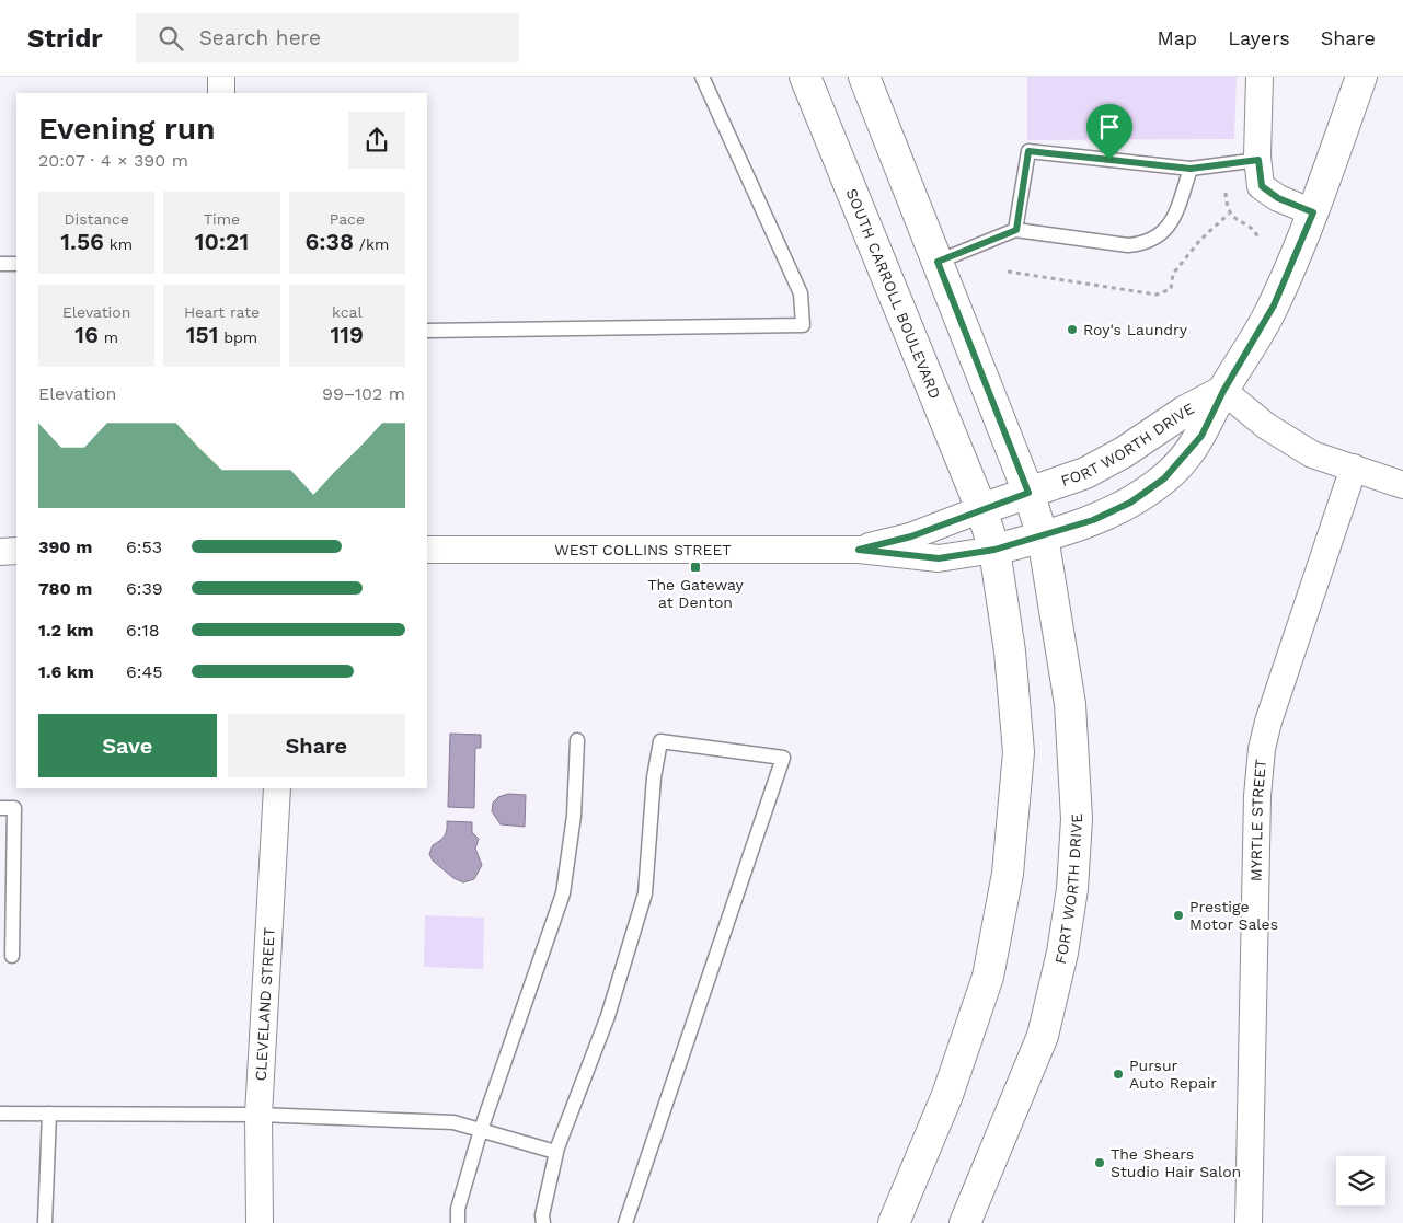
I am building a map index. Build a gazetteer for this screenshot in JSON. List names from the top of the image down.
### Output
{
  "streets": {
    "main road": ["SOUTH CARROLL BOULEVARD", "FORT WORTH DRIVE"],
    "street": ["WEST COLLINS STREET", "MYRTLE STREET", "CLEVELAND STREET"]
  },
  "crossings": [
    ["SOUTH CARROLL BOULEVARD", "FORT WORTH DRIVE"],
    ["SOUTH CARROLL BOULEVARD", "WEST COLLINS STREET"],
    ["FORT WORTH DRIVE", "WEST COLLINS STREET"]
  ],
  "places": {
    "other": [
      "Roy's Laundry",
      "Prestige Motor Sales",
      "Pursur Auto Repair",
      "The Shears Studio Hair Salon"
    ],
    "transit": ["The Gateway at Denton"]
  },
  "page": {
    "header": "Stridr",
    "search": "Search here",
    "nav": ["Map", "Layers", "Share"],
    "heading": ["Evening run", "20:07 · 4 × 390 m"],
    "stats": [
      ["Distance", "1.56 km"],
      ["Time", "10:21"],
      ["Pace", "6:38 /km"],
      ["Elevation", "16 m"],
      ["Heart rate", "151 bpm"],
      ["kcal", "119"]
    ],
    "chart": ["Elevation", "99–102 m"],
    "list": [
      {
        "name": "390 m",
        "note": "6:53"
      },
      {
        "name": "780 m",
        "note": "6:39"
      },
      {
        "name": "1.2 km",
        "note": "6:18"
      },
      {
        "name": "1.6 km",
        "note": "6:45"
      }
    ],
    "buttons": ["Save", "Share"]
  }
}
